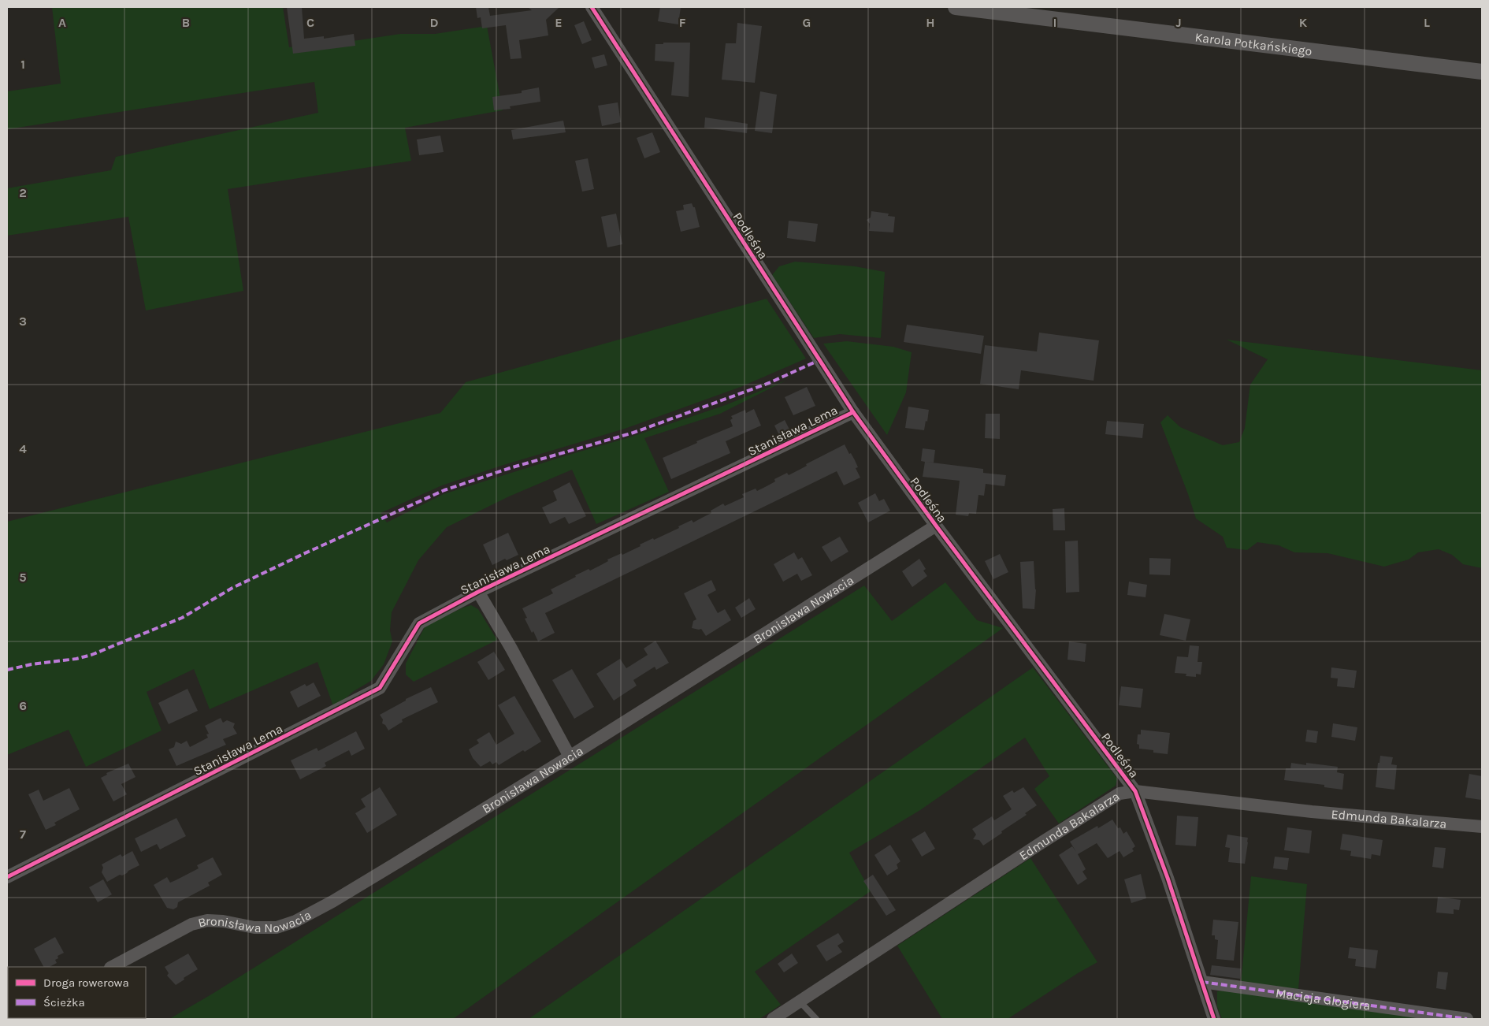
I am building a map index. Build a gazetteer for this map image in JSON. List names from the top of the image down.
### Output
{
  "streets": {
    "street": [
      "Karola Potkańskiego",
      "Podleśna",
      "Stanisława Lema",
      "Bronisława Nowacia",
      "Edmunda Bakalarza",
      "Macieja Glogiera"
    ]
  },
  "crossings": [
    ["Podleśna", "Stanisława Lema"],
    ["Podleśna", "Bronisława Nowacia"],
    ["Podleśna", "Edmunda Bakalarza"],
    ["Podleśna", "Macieja Glogiera"]
  ],
  "legend": ["Droga rowerowa", "Ścieżka"],
  "grid": {
    "columns": [
      "A",
      "B",
      "C",
      "D",
      "E",
      "F",
      "G",
      "H",
      "I",
      "J",
      "K",
      "L"
    ],
    "rows": [
      "1",
      "2",
      "3",
      "4",
      "5",
      "6",
      "7"
    ]
  }
}
